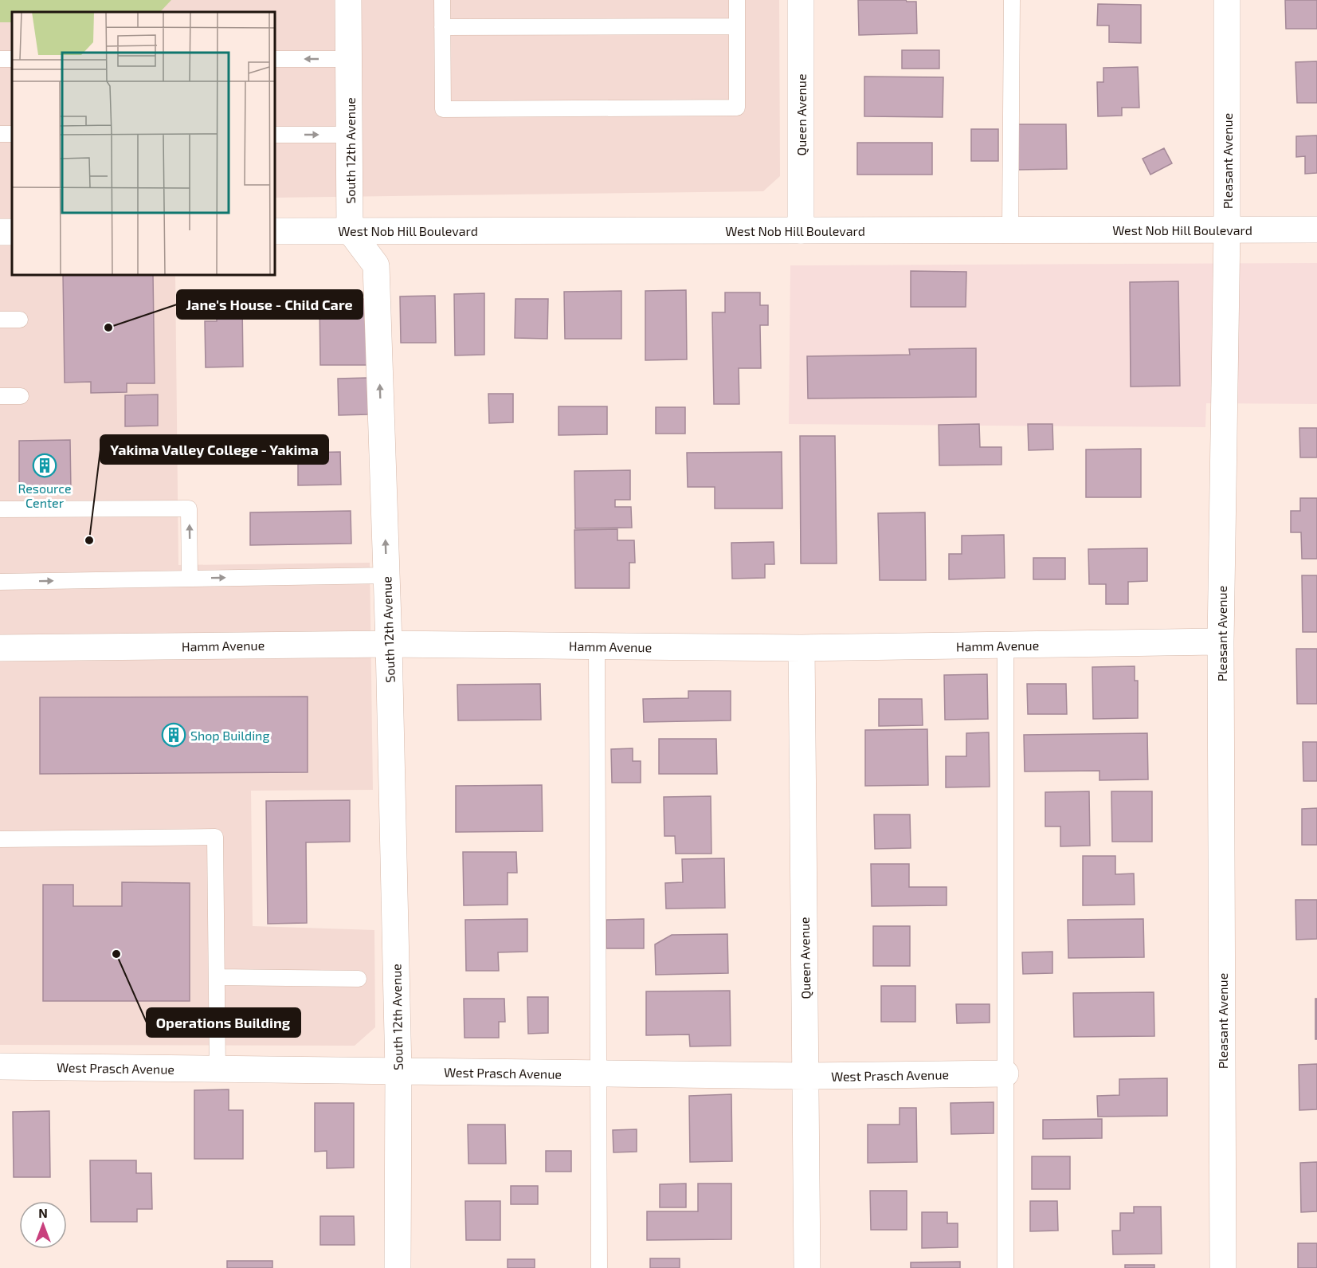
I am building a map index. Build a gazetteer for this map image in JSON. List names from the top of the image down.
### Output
{
  "streets": {
    "street": [
      "Queen Avenue",
      "South 12th Avenue",
      "Pleasant Avenue",
      "West Nob Hill Boulevard",
      "Hamm Avenue",
      "West Prasch Avenue"
    ]
  },
  "crossings": [
    ["Queen Avenue", "West Nob Hill Boulevard"],
    ["Queen Avenue", "Hamm Avenue"],
    ["Queen Avenue", "West Prasch Avenue"],
    ["South 12th Avenue", "West Nob Hill Boulevard"],
    ["South 12th Avenue", "Hamm Avenue"],
    ["South 12th Avenue", "West Prasch Avenue"],
    ["Pleasant Avenue", "West Nob Hill Boulevard"],
    ["Pleasant Avenue", "Hamm Avenue"]
  ],
  "places": {
    "other": ["Jane's House - Child Care", "Yakima Valley College - Yakima", "Operations Building"],
    "building": ["Resource Center", "Shop Building"]
  },
  "north": "top"
}
